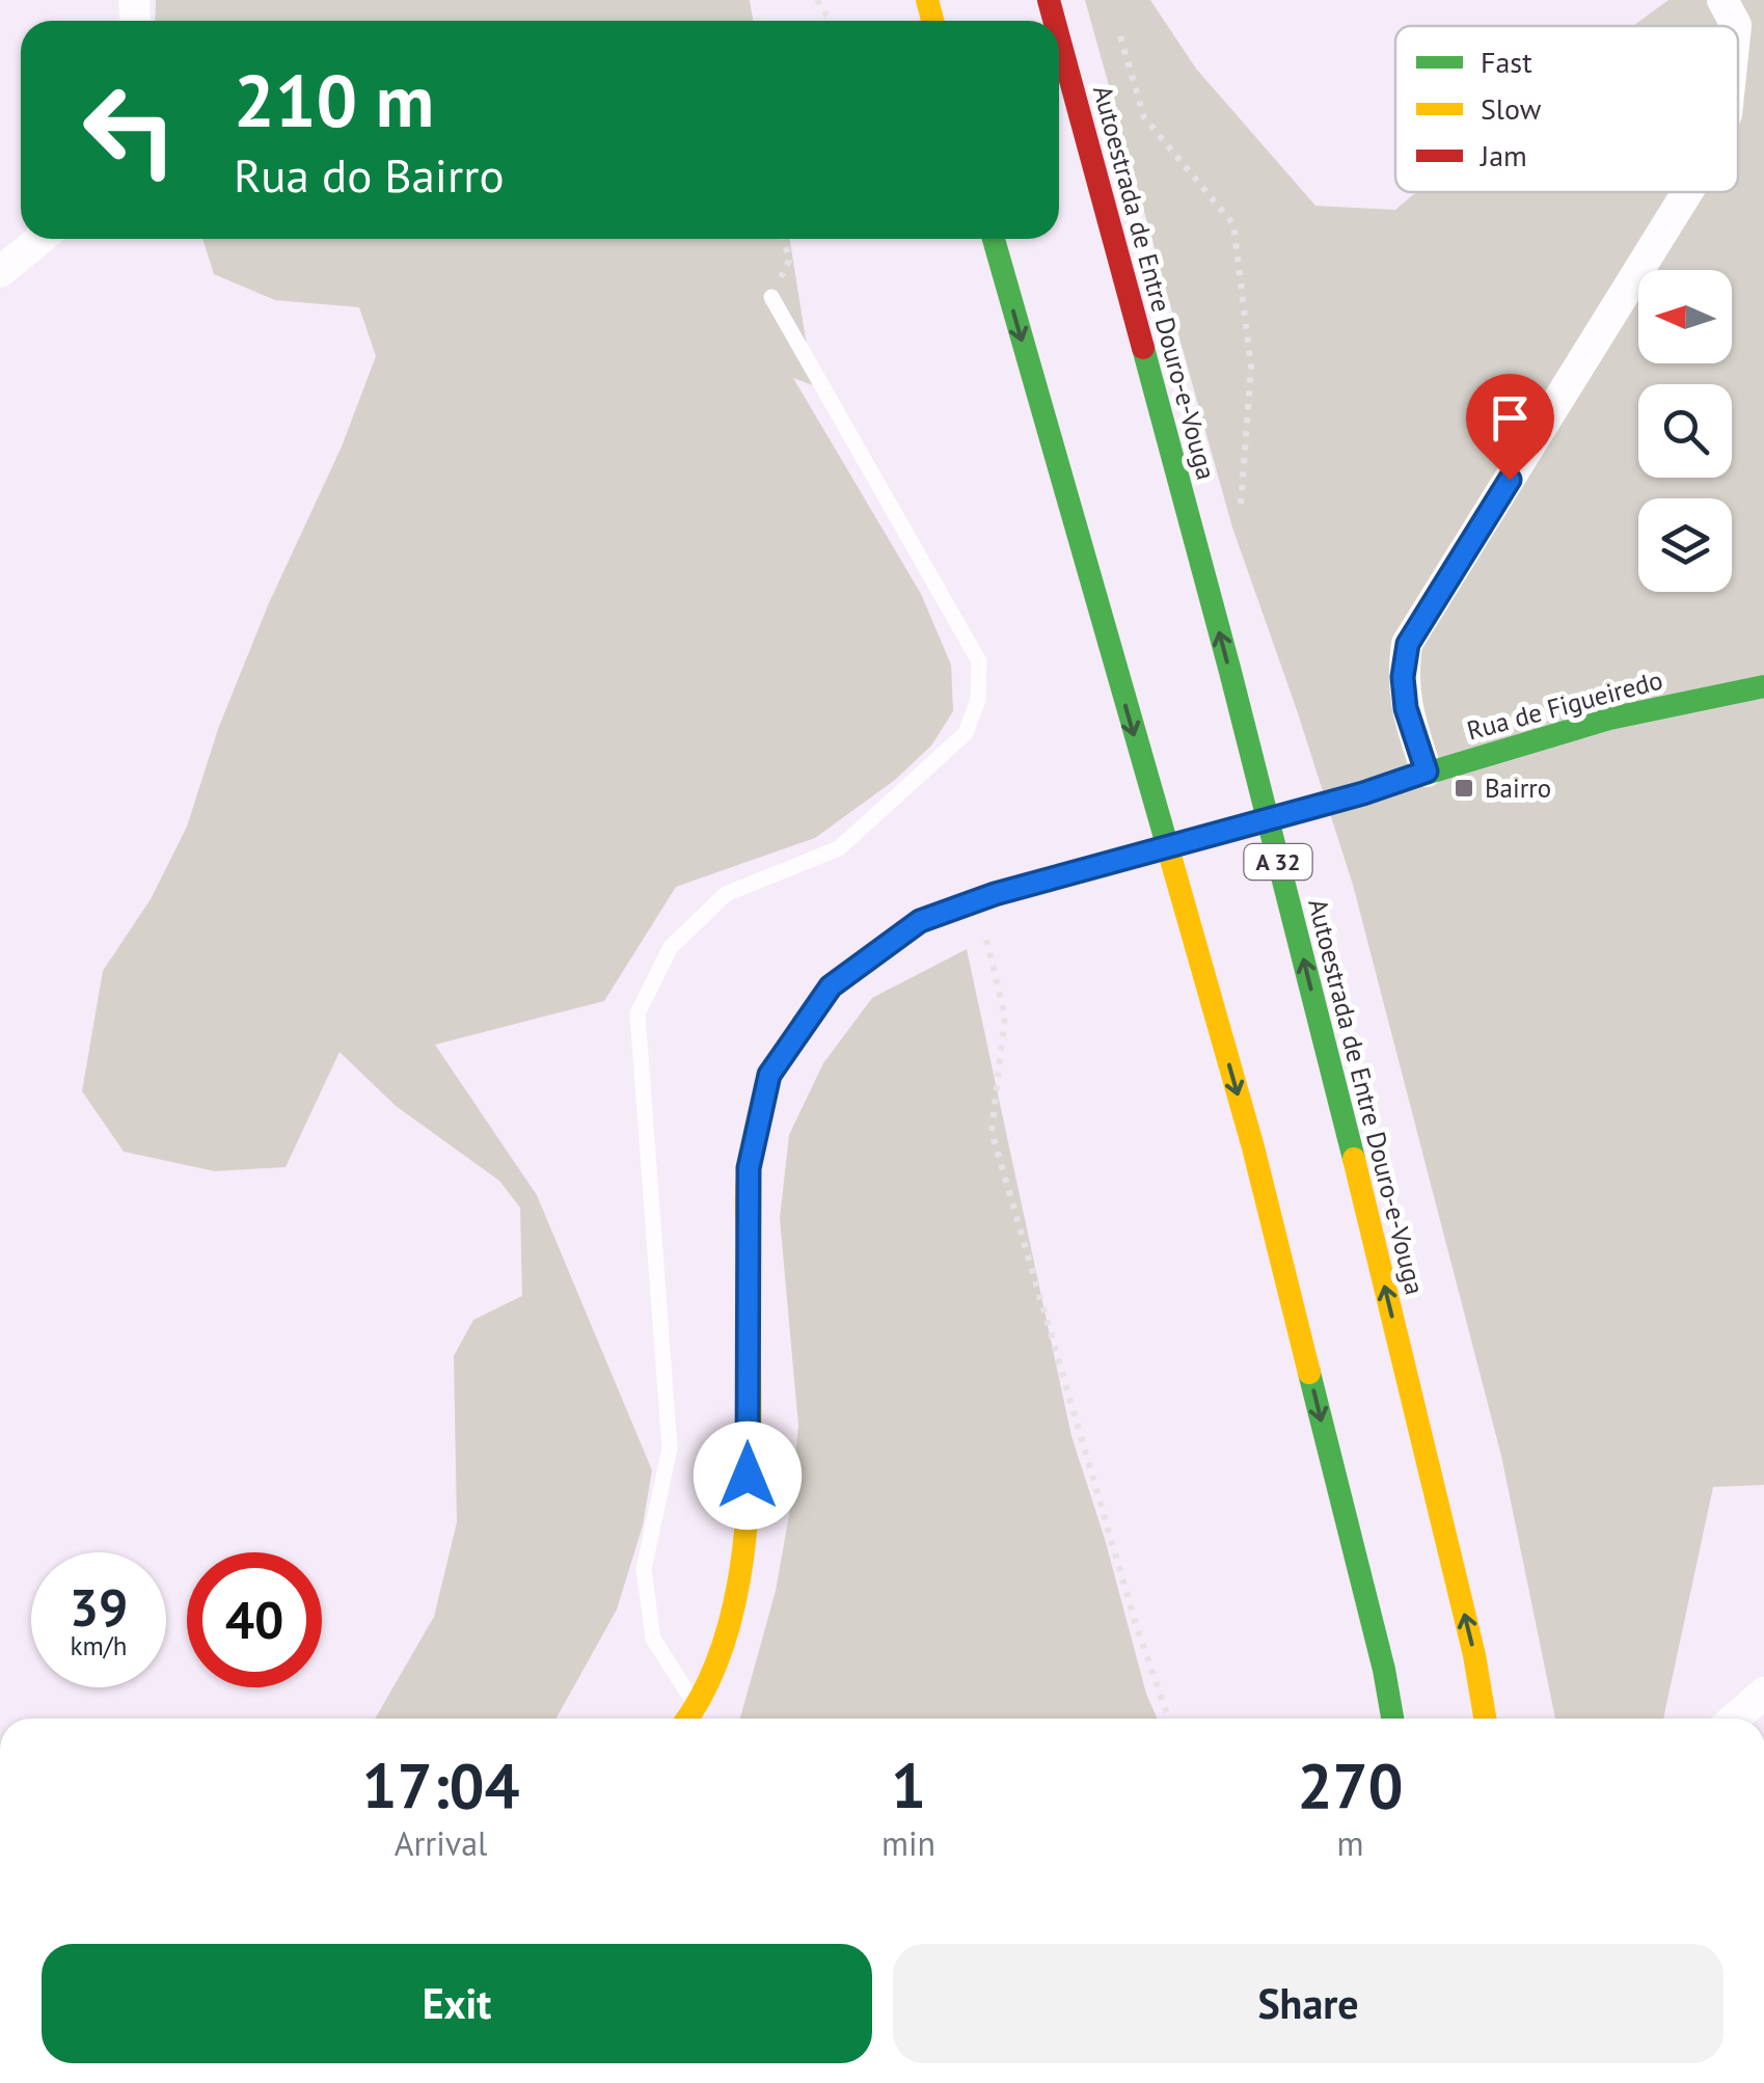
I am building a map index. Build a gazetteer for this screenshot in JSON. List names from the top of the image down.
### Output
{
  "streets": {
    "main road": ["Autoestrada de Entre Douro-e-Vouga", "Rua de Figueiredo", "A 32"]
  },
  "places": {
    "transit": ["Bairro"]
  },
  "legend": ["Fast", "Slow", "Jam"],
  "north": "left",
  "page": {
    "turn": ["210 m", "Rua do Bairro"],
    "speed": "39 km/h",
    "limit": "40",
    "eta": [
      "17:04",
      "Arrival",
      "1",
      "min",
      "270",
      "m"
    ],
    "buttons": ["Exit", "Share"]
  }
}
